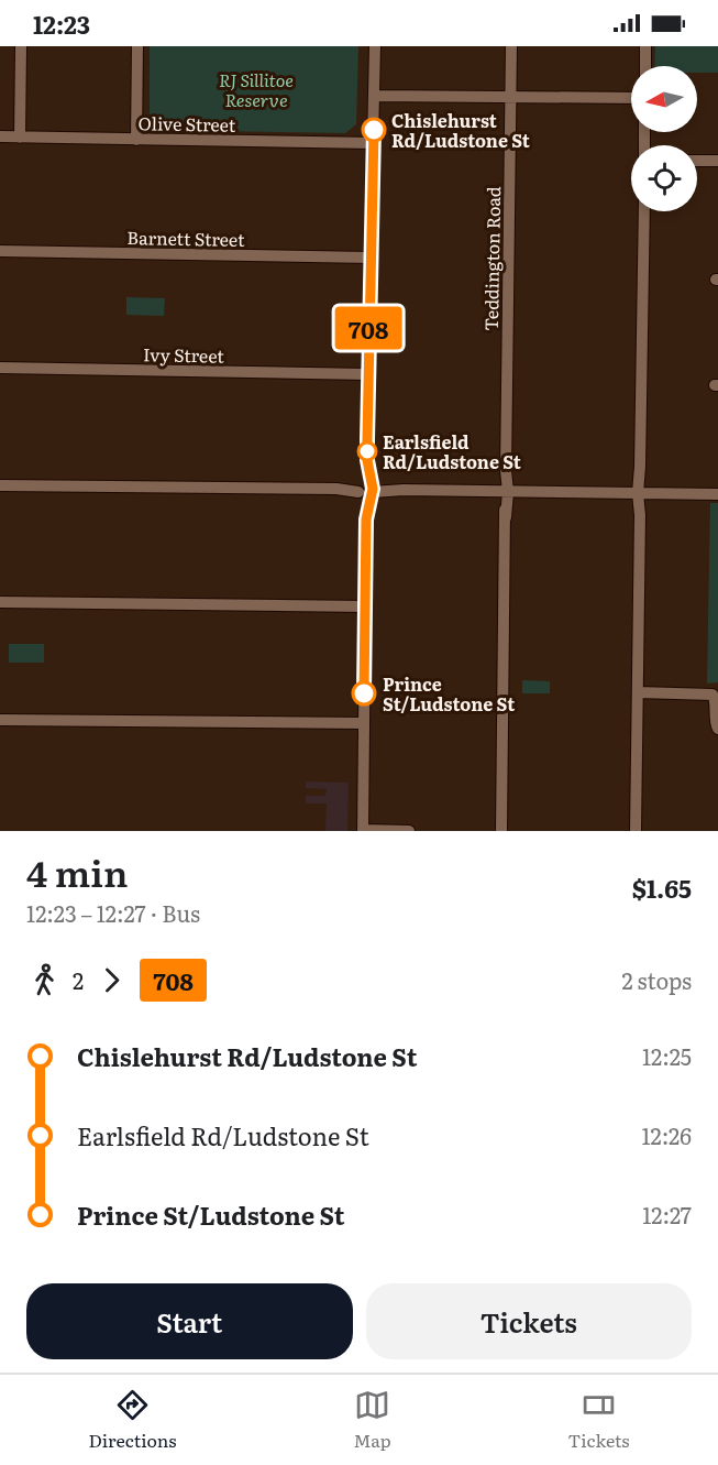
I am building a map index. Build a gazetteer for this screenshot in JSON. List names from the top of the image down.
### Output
{
  "streets": {
    "street": [
      "Olive Street",
      "Barnett Street",
      "Teddington Road",
      "Ivy Street"
    ]
  },
  "parks": ["RJ Sillitoe Reserve"],
  "places": ["Chislehurst Rd/Ludstone St", "Earlsfield Rd/Ludstone St", "Prince St/Ludstone St"],
  "lines": ["bus line 708"],
  "north": "left",
  "page": {
    "status": "12:23",
    "on_map": "708",
    "heading": ["4 min", "12:23 – 12:27 · Bus", "$1.65"],
    "legs": ["2", "708", "2 stops"],
    "list": [
      {
        "name": "Chislehurst Rd/Ludstone St",
        "value": "12:25"
      },
      {
        "name": "Earlsfield Rd/Ludstone St",
        "value": "12:26"
      },
      {
        "name": "Prince St/Ludstone St",
        "value": "12:27"
      }
    ],
    "buttons": ["Start", "Tickets"],
    "tabs": ["Directions", "Map", "Tickets"]
  }
}
